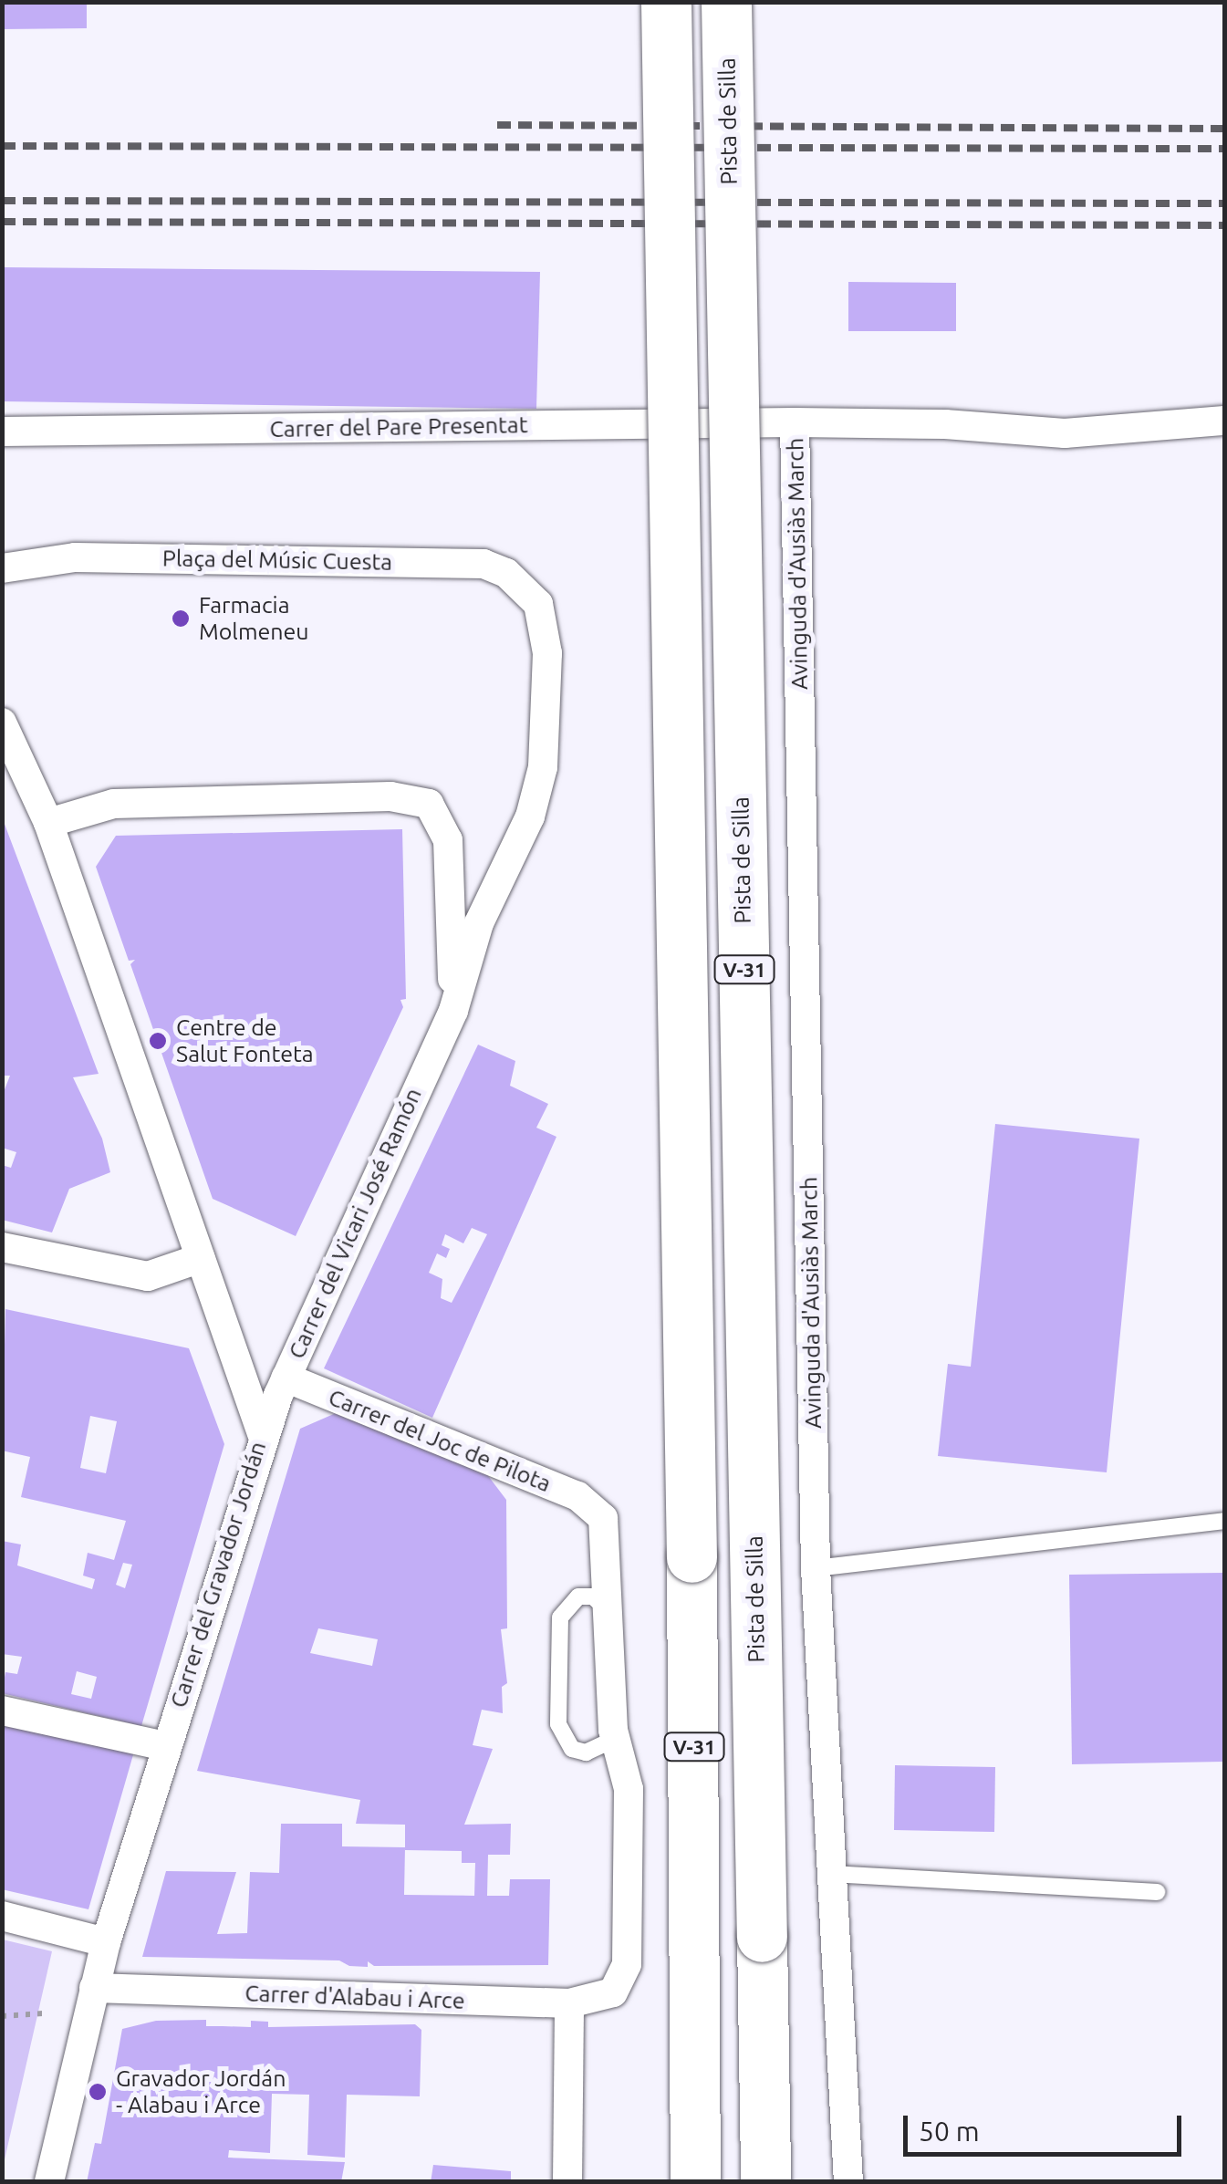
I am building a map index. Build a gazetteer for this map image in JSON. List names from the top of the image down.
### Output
{
  "streets": {
    "highway": ["Pista de Silla", "V-31"],
    "street": [
      "Carrer del Pare Presentat",
      "Plaça del Músic Cuesta",
      "Avinguda d'Ausiàs March",
      "Carrer del Vicari José Ramón",
      "Carrer del Joc de Pilota",
      "Carrer del Gravador Jordán",
      "Carrer d'Alabau i Arce"
    ]
  },
  "crossings": [
    ["Carrer del Pare Presentat", "Avinguda d'Ausiàs March"],
    ["Plaça del Músic Cuesta", "Carrer del Vicari José Ramón"],
    ["Carrer del Vicari José Ramón", "Carrer del Joc de Pilota"],
    ["Carrer del Vicari José Ramón", "Carrer del Gravador Jordán"],
    ["Carrer del Gravador Jordán", "Carrer d'Alabau i Arce"]
  ],
  "places": ["Farmacia Molmeneu", "Centre de Salut Fonteta", "Gravador Jordán - Alabau i Arce"],
  "scale_bar": "50 m"
}
